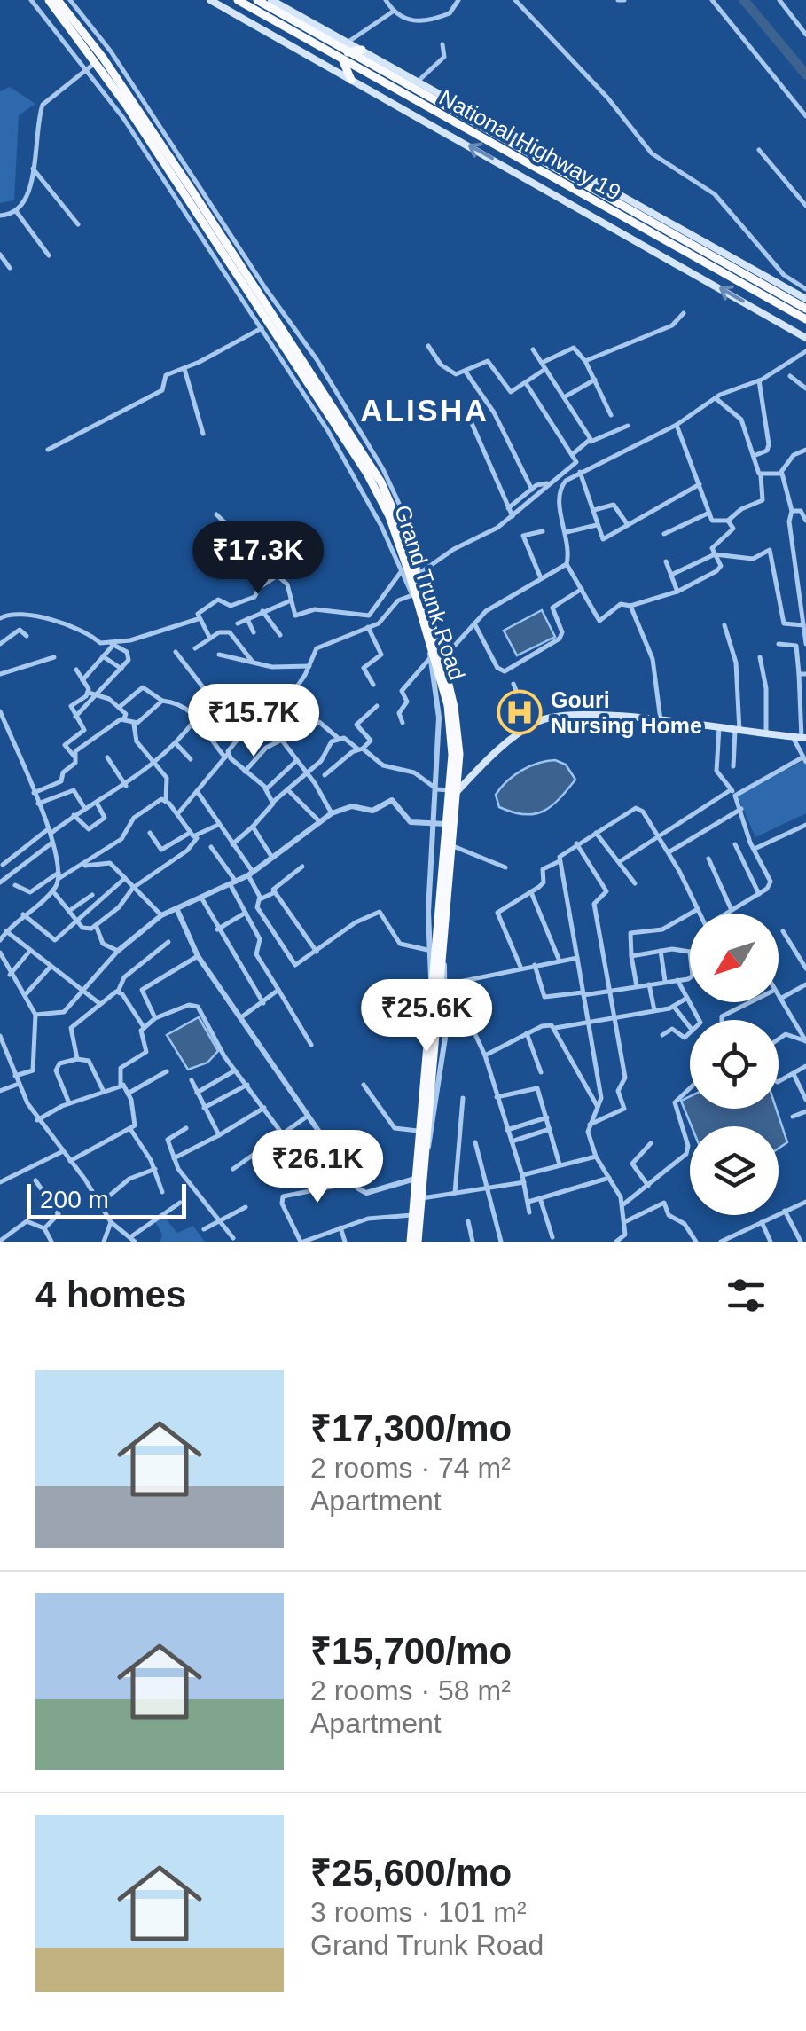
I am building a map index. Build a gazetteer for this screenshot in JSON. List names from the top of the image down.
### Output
{
  "streets": {
    "highway": ["National Highway 19", "Grand Trunk Road"]
  },
  "districts": ["ALISHA"],
  "places": {
    "hospital": ["Gouri Nursing Home"]
  },
  "scale_bar": "200 m",
  "north": "bottom left",
  "page": {
    "price": [
      "₹17.3K",
      "₹15.7K",
      "₹25.6K",
      "₹26.1K"
    ],
    "scale": "200 m",
    "heading": "4 homes",
    "list": [
      {
        "name": "₹17,300/mo",
        "note": "2 rooms · 74 m² · Apartment"
      },
      {
        "name": "₹15,700/mo",
        "note": "2 rooms · 58 m² · Apartment"
      },
      {
        "name": "₹25,600/mo",
        "note": "3 rooms · 101 m² · Grand Trunk Road"
      }
    ]
  }
}
